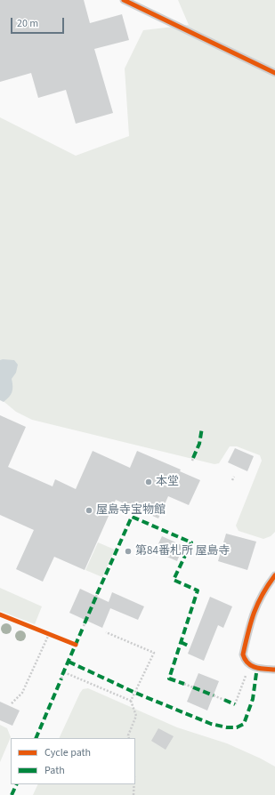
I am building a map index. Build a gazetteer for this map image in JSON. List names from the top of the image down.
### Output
{
  "places": ["本堂", "屋島寺宝物館", "第84番札所 屋島寺"],
  "legend": ["Cycle path", "Path"],
  "scale_bar": "20 m"
}
